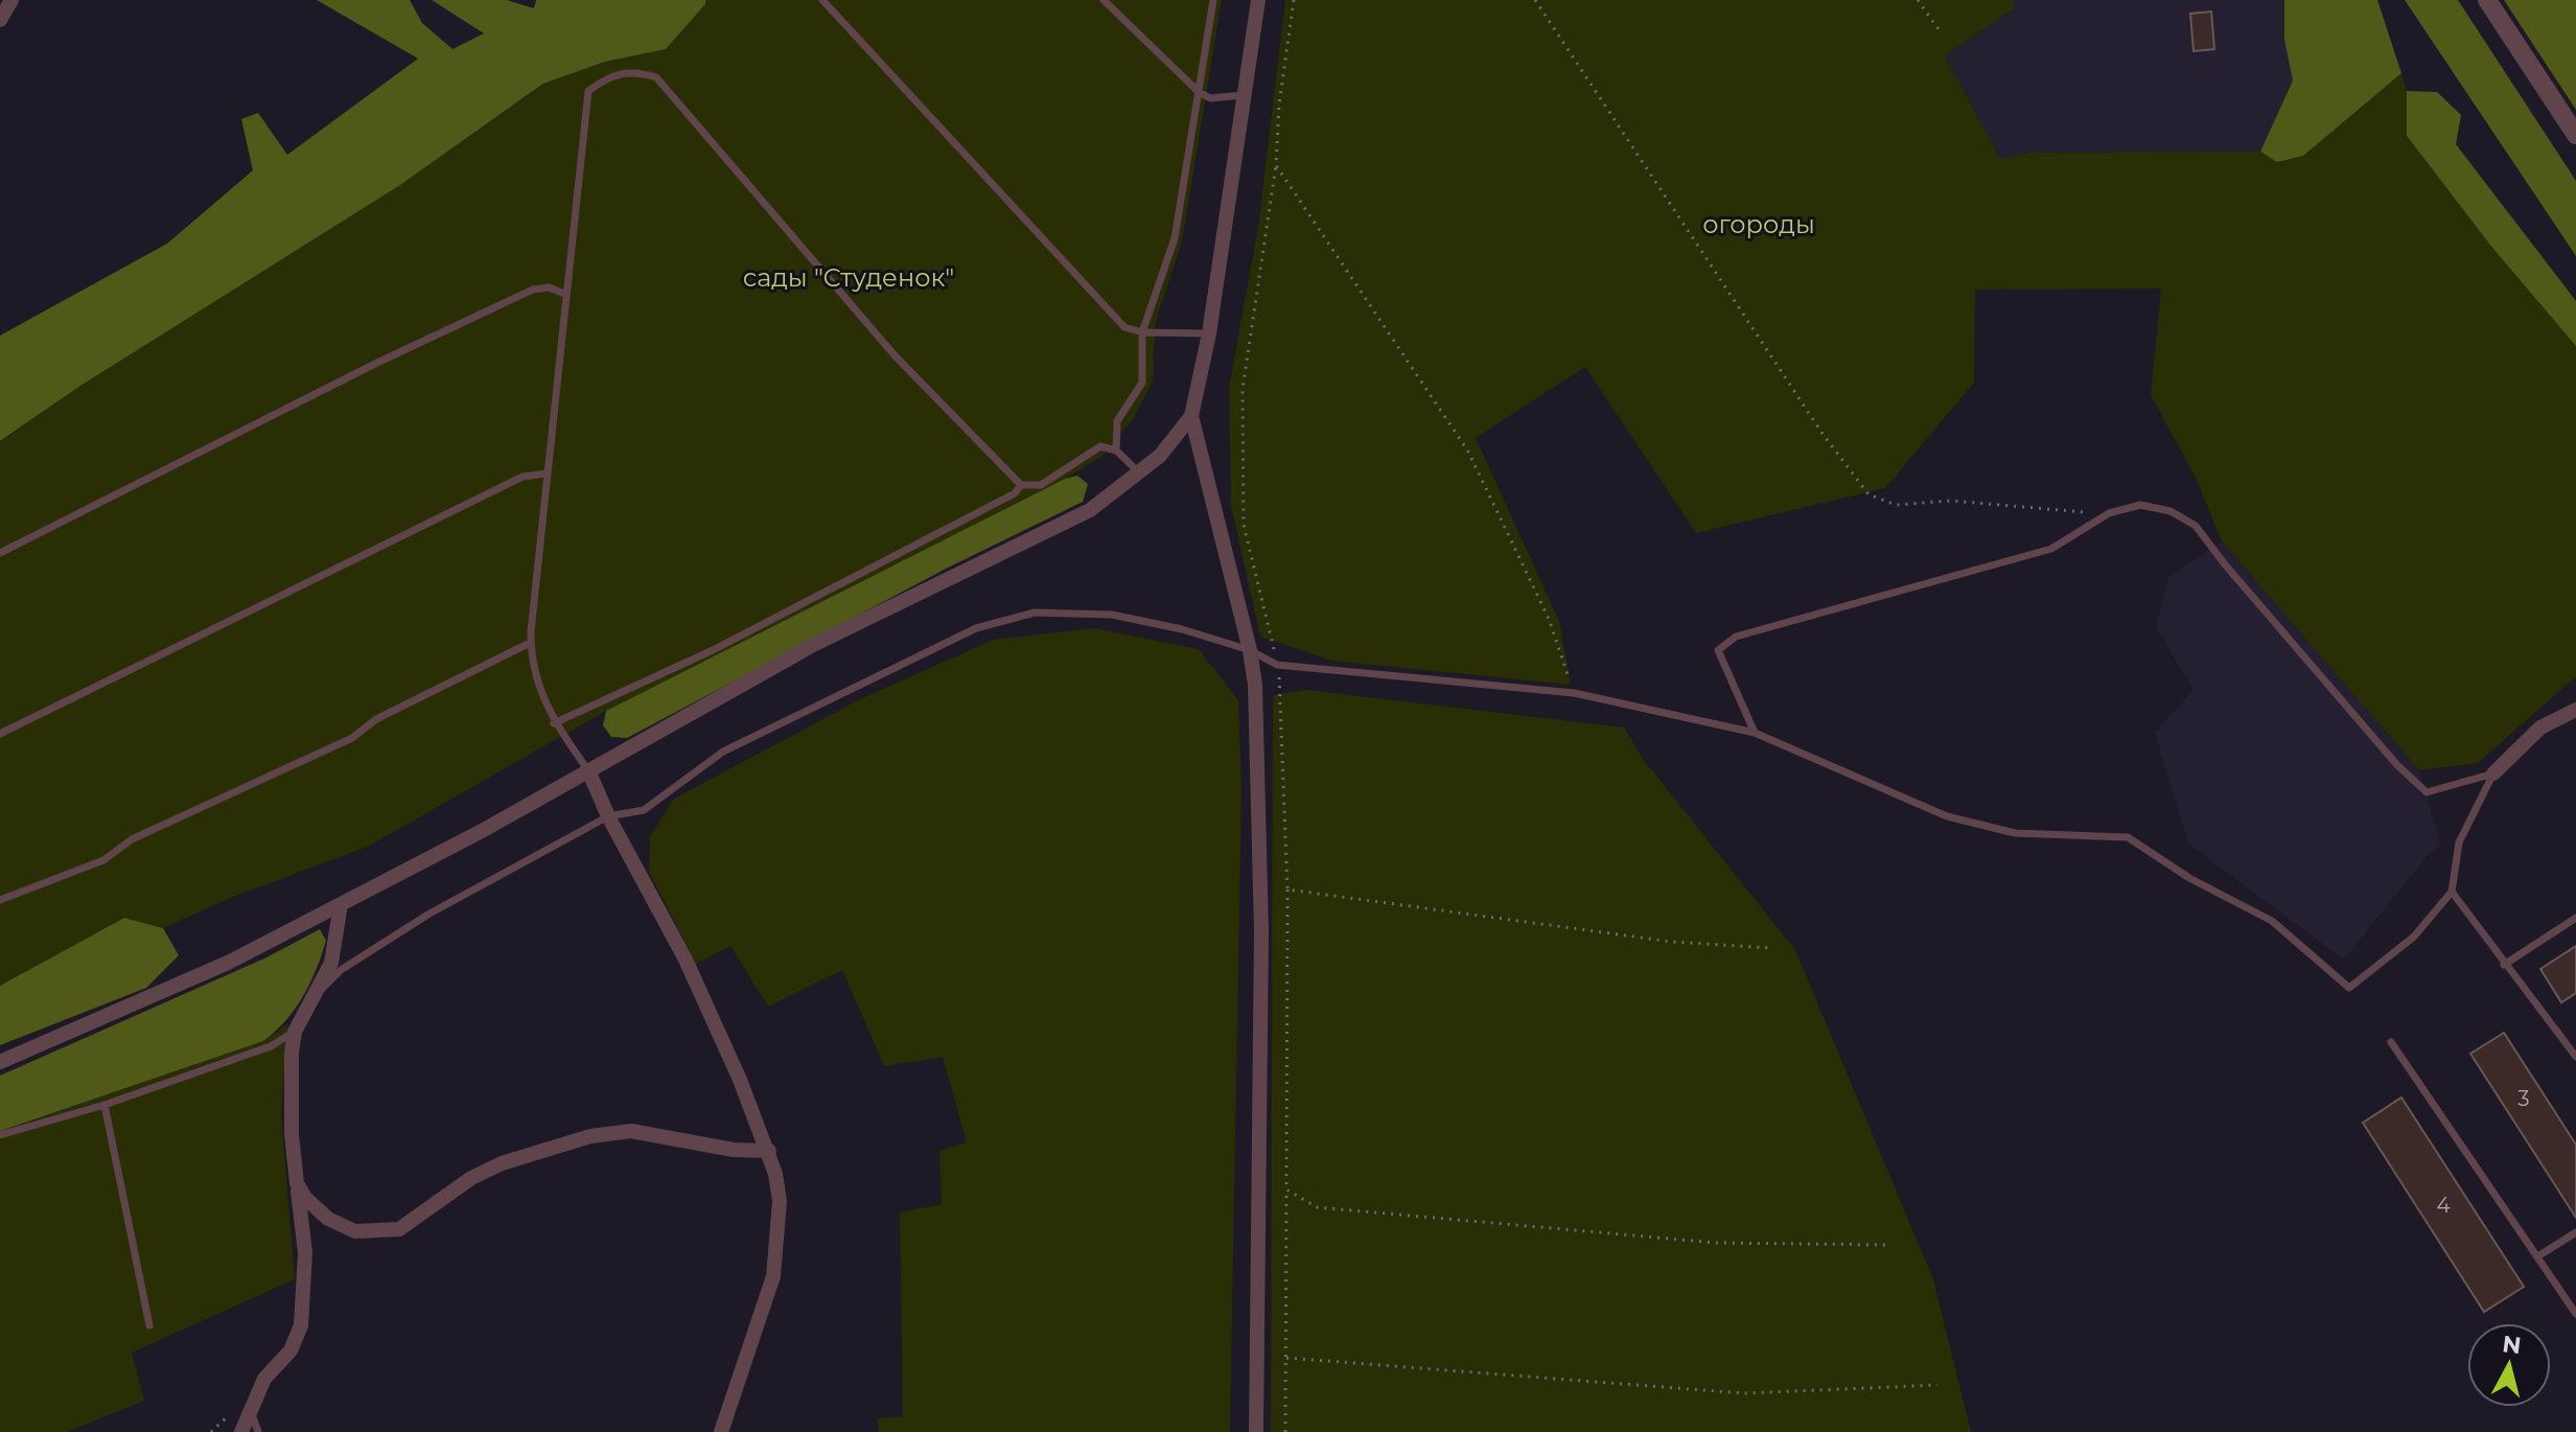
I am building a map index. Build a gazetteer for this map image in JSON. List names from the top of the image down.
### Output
{
  "parks": ["огороды", "сады \"Студенок\""],
  "house_numbers": ["3", "4"],
  "north": "top"
}
